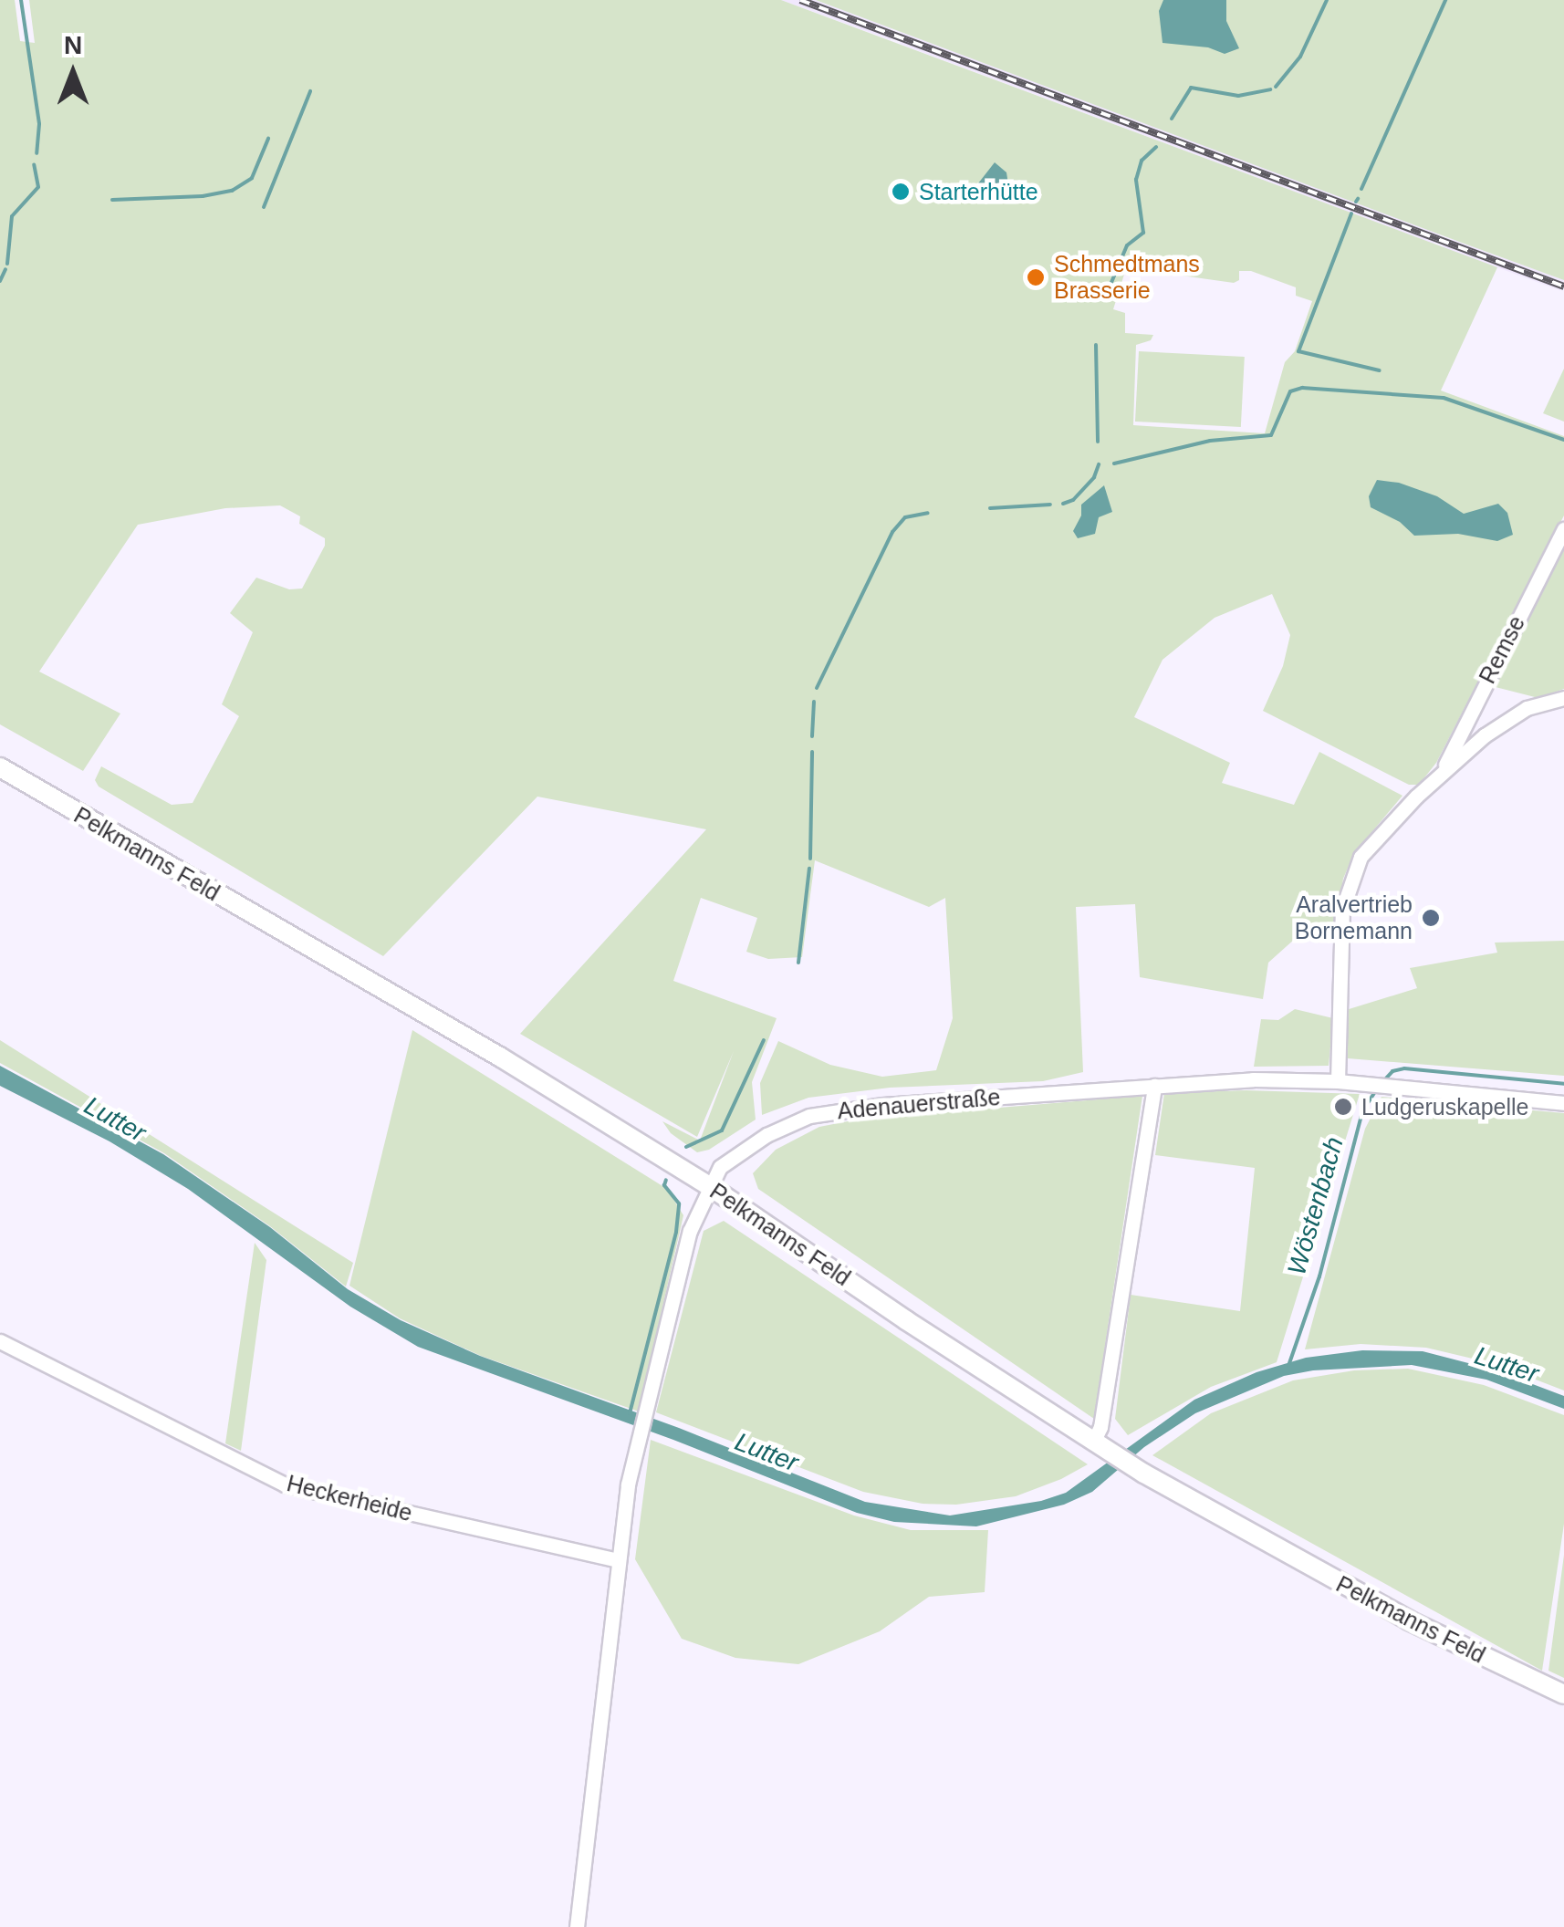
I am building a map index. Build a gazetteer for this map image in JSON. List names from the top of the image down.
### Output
{
  "streets": {
    "main road": ["Pelkmanns Feld"],
    "street": ["Remse", "Adenauerstraße", "Heckerheide"]
  },
  "crossings": [
    ["Pelkmanns Feld", "Adenauerstraße"]
  ],
  "water": ["Lutter", "Wöstenbach"],
  "places": [
    "Starterhütte",
    "Schmedtmans Brasserie",
    "Aralvertrieb Bornemann",
    "Ludgeruskapelle"
  ],
  "north": "top"
}
